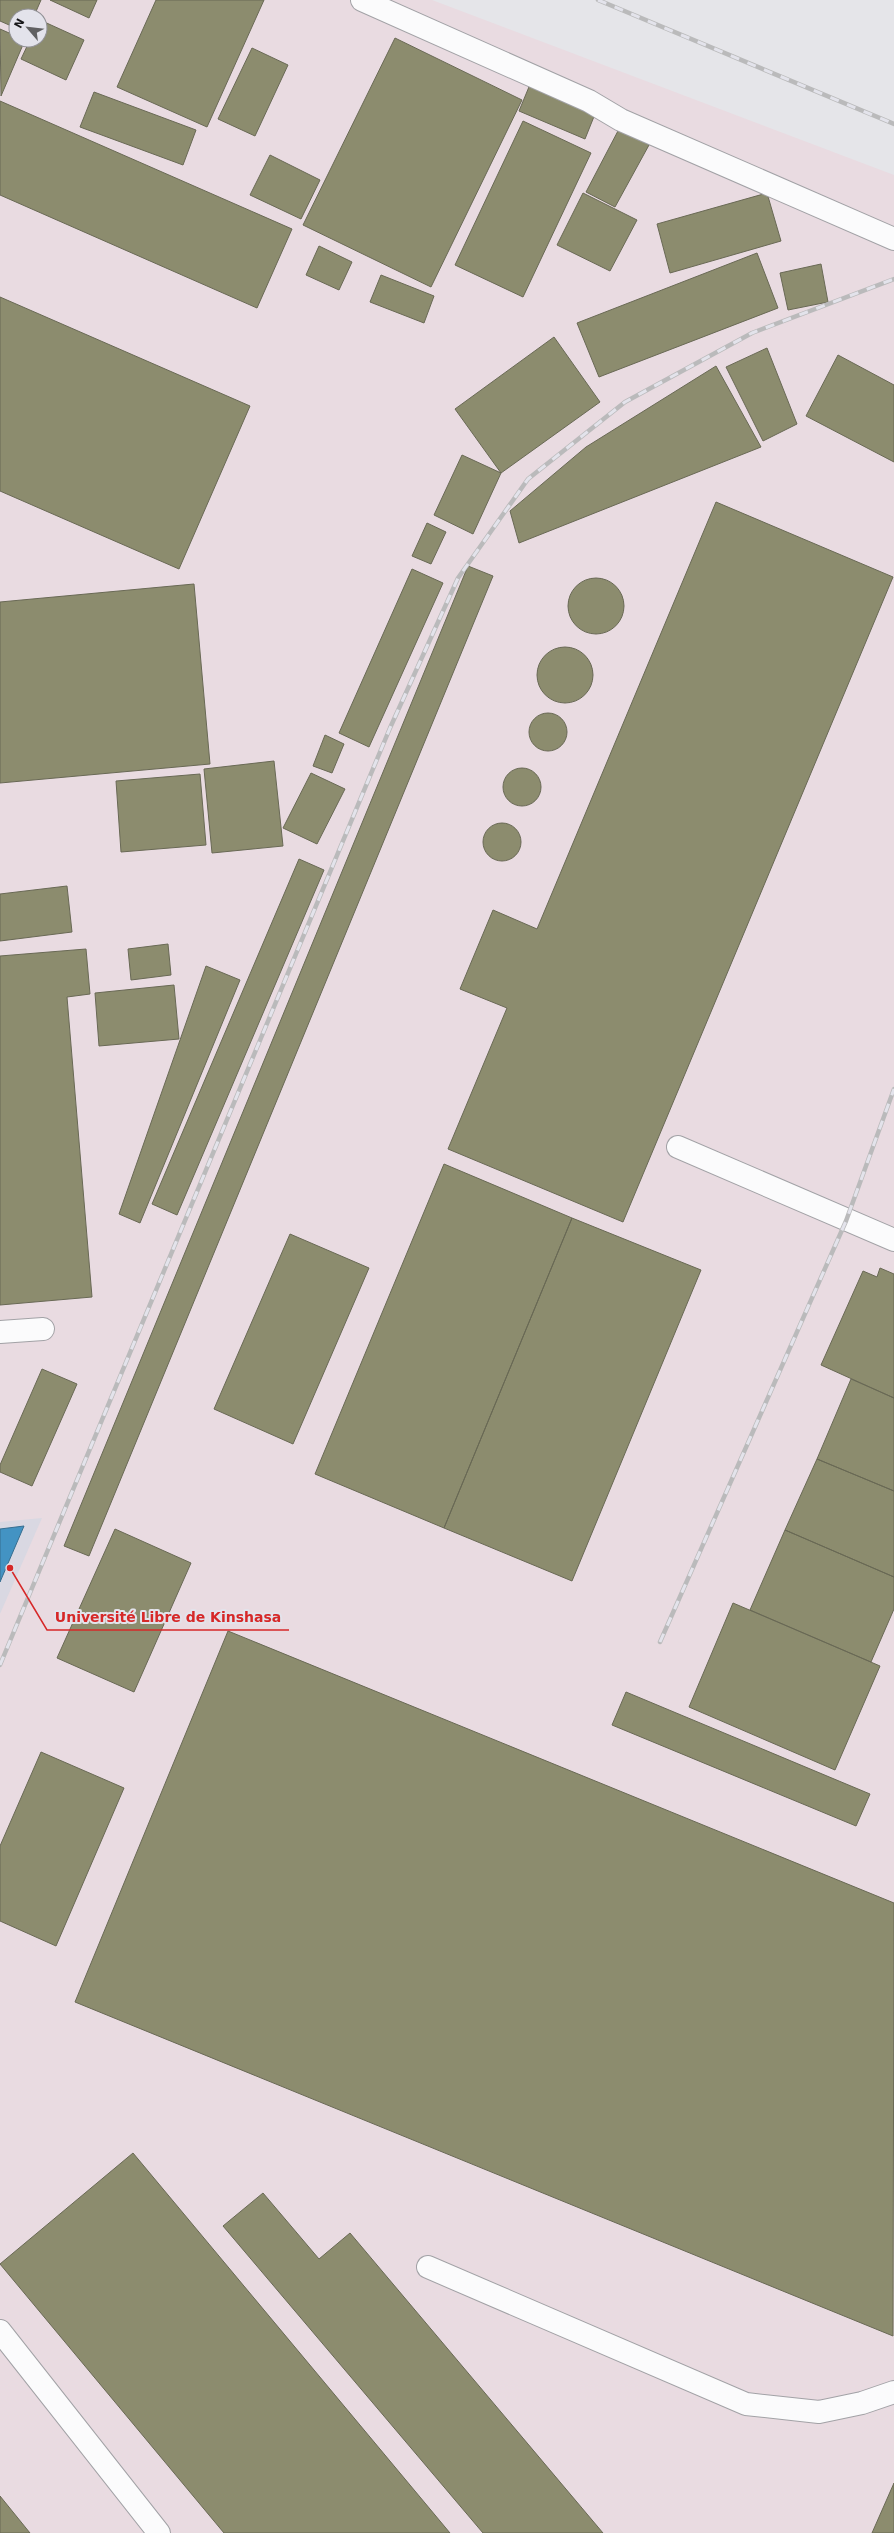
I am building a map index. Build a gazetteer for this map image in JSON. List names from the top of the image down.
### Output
{
  "places": ["Université Libre de Kinshasa"],
  "north": "top left"
}
